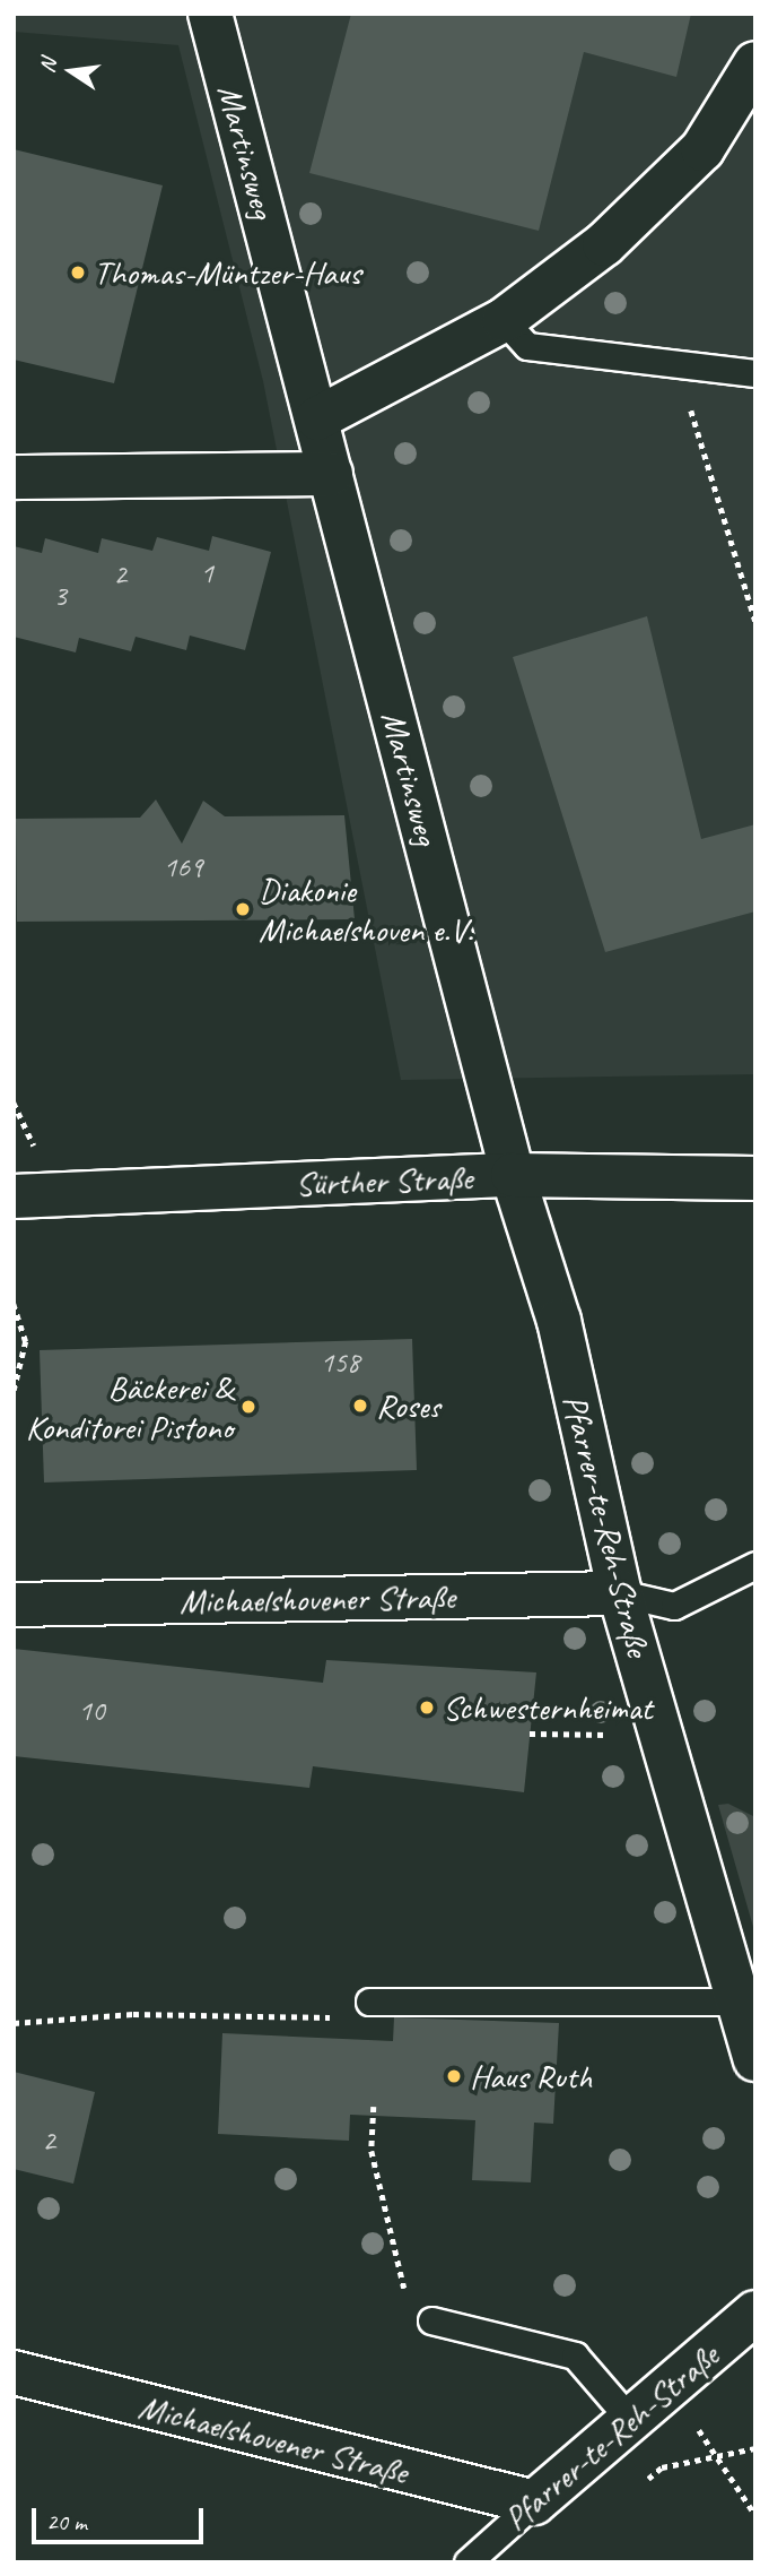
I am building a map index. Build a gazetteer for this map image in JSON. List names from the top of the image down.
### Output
{
  "streets": {
    "street": [
      "Martinsweg",
      "Sürther Straße",
      "Pfarrer-te-Reh-Straße",
      "Michaelshovener Straße"
    ]
  },
  "crossings": [
    ["Martinsweg", "Sürther Straße"],
    ["Martinsweg", "Pfarrer-te-Reh-Straße"],
    ["Sürther Straße", "Pfarrer-te-Reh-Straße"],
    ["Pfarrer-te-Reh-Straße", "Michaelshovener Straße"]
  ],
  "places": [
    "Thomas-Müntzer-Haus",
    "Diakonie Michaelshoven e.V.",
    "Roses",
    "Bäckerei & Konditorei Pistono",
    "Schwesternheimat",
    "Haus Ruth"
  ],
  "house_numbers": [
    "1",
    "2",
    "3",
    "169",
    "158",
    "10",
    "2"
  ],
  "scale_bar": "20 m",
  "north": "left"
}
